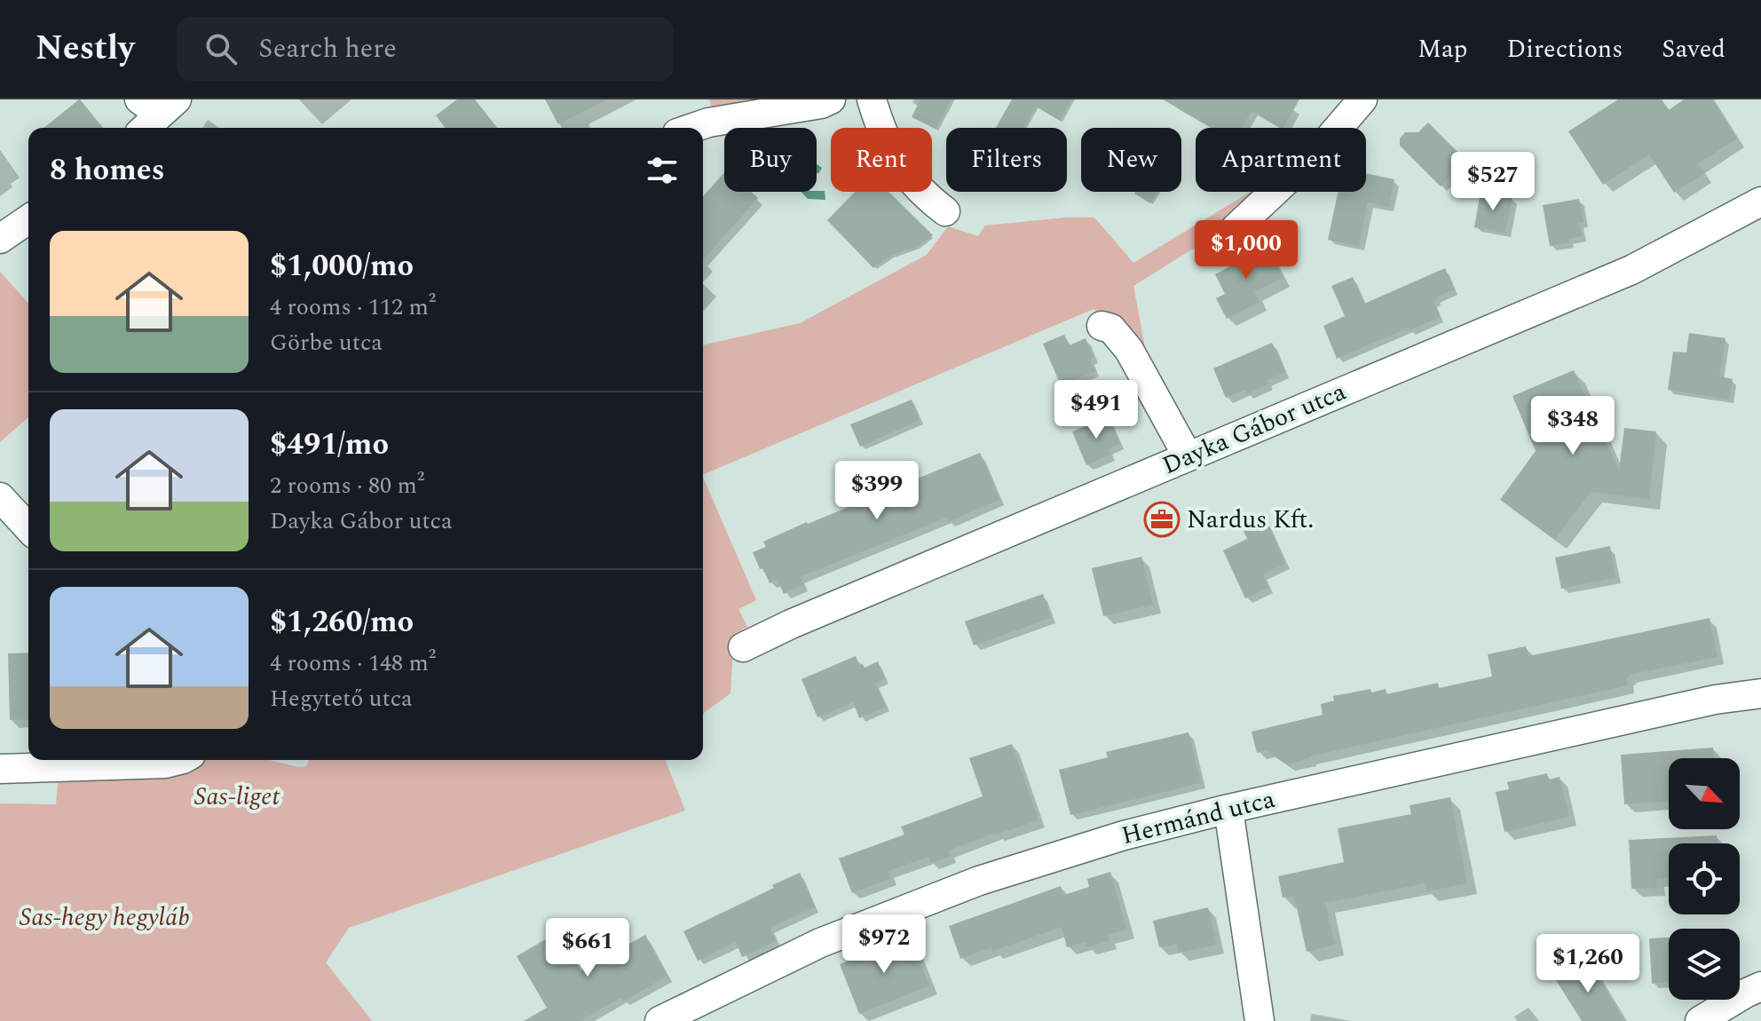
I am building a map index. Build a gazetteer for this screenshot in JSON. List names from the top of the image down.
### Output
{
  "streets": {
    "street": ["Dayka Gábor utca", "Hermánd utca"]
  },
  "parks": ["Sas-liget", "Sas-hegy hegyláb"],
  "places": {
    "office": ["Nardus Kft."]
  },
  "north": "bottom right",
  "page": {
    "header": "Nestly",
    "search": "Search here",
    "nav": ["Map", "Directions", "Saved"],
    "chip": [
      "Buy",
      "Rent",
      "Filters",
      "New",
      "Apartment"
    ],
    "heading": "8 homes",
    "price": [
      "$527",
      "$1,000",
      "$491",
      "$348",
      "$399",
      "$972",
      "$661",
      "$1,260"
    ],
    "list": [
      {
        "name": "$1,000/mo",
        "note": "4 rooms · 112 m² · Görbe utca"
      },
      {
        "name": "$491/mo",
        "note": "2 rooms · 80 m² · Dayka Gábor utca"
      },
      {
        "name": "$1,260/mo",
        "note": "4 rooms · 148 m² · Hegytető utca"
      }
    ]
  }
}
